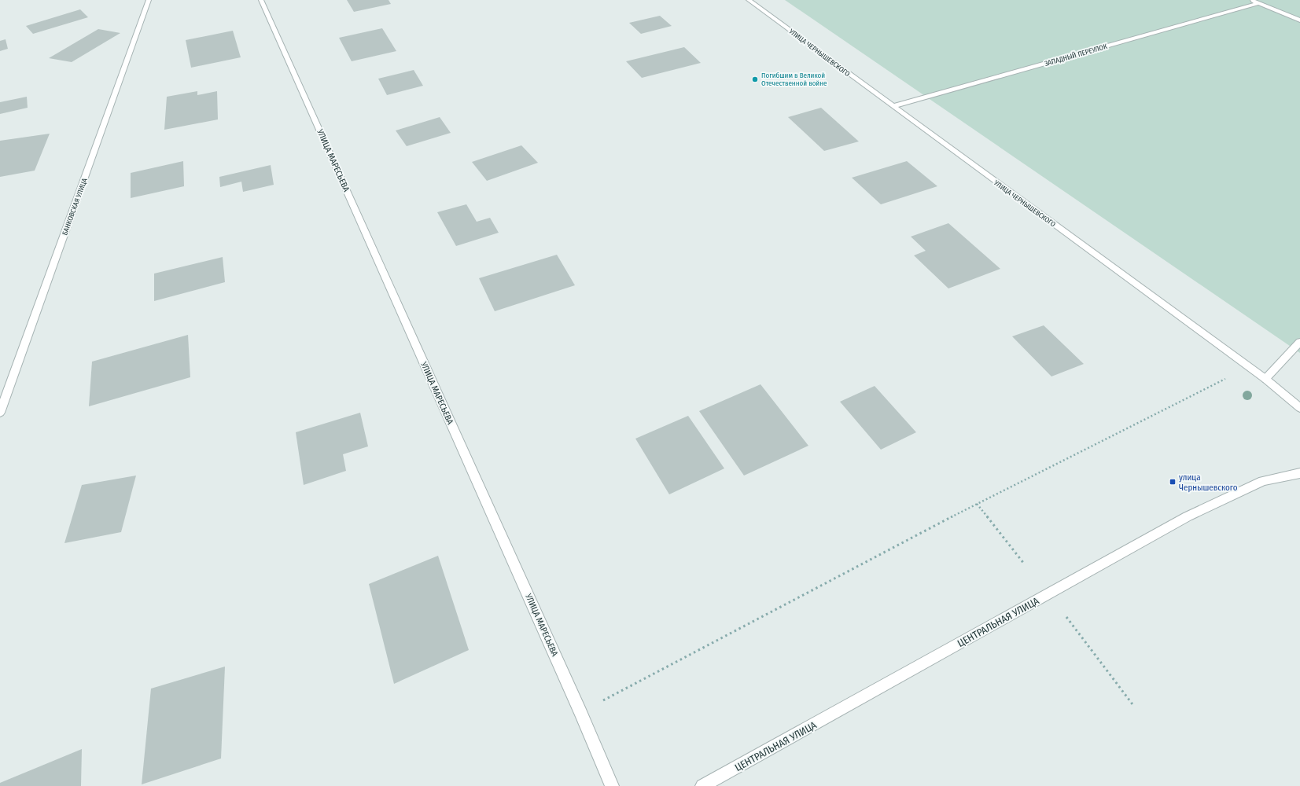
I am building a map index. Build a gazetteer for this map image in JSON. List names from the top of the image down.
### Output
{
  "streets": {
    "street": [
      "УЛИЦА ЧЕРНЫШЕВСКОГО",
      "ЗАПАДНЫЙ ПЕРЕУЛОК",
      "УЛИЦА МАРЕСЬЕВА",
      "БАНКОВСКАЯ УЛИЦА",
      "ЦЕНТРАЛЬНАЯ УЛИЦА"
    ]
  },
  "crossings": [
    ["УЛИЦА ЧЕРНЫШЕВСКОГО", "ЗАПАДНЫЙ ПЕРЕУЛОК"]
  ],
  "places": {
    "other": ["Погибшим в Великой Отечественной войне"],
    "transit": ["улица Чернышевского"]
  }
}
